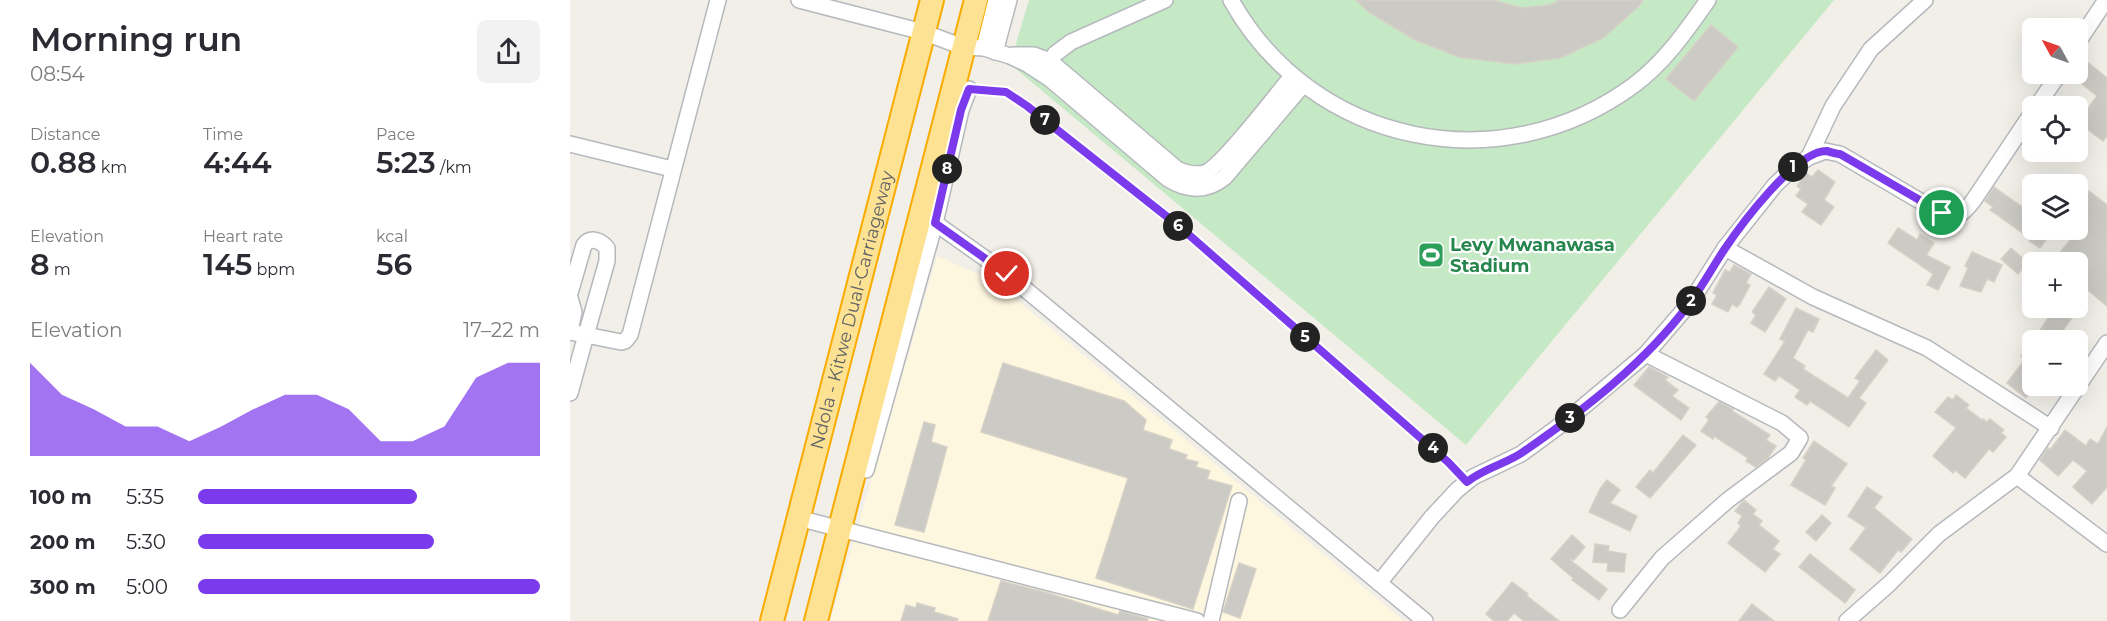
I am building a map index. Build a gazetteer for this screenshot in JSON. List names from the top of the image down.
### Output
{
  "streets": {
    "highway": ["Ndola - Kitwe Dual-Carriageway"]
  },
  "places": {
    "sports": ["Levy Mwanawasa Stadium"]
  },
  "north": "top left",
  "page": {
    "heading": ["Morning run", "08:54"],
    "map_buttons": ["+", "−"],
    "stats": [
      ["Distance", "0.88 km"],
      ["Time", "4:44"],
      ["Pace", "5:23 /km"],
      ["Elevation", "8 m"],
      ["Heart rate", "145 bpm"],
      ["kcal", "56"]
    ],
    "pins": [
      "7",
      "1",
      "8",
      "6",
      "2",
      "5",
      "3",
      "4"
    ],
    "chart": ["Elevation", "17–22 m"],
    "list": [
      {
        "name": "100 m",
        "note": "5:35"
      },
      {
        "name": "200 m",
        "note": "5:30"
      },
      {
        "name": "300 m",
        "note": "5:00"
      }
    ]
  }
}
